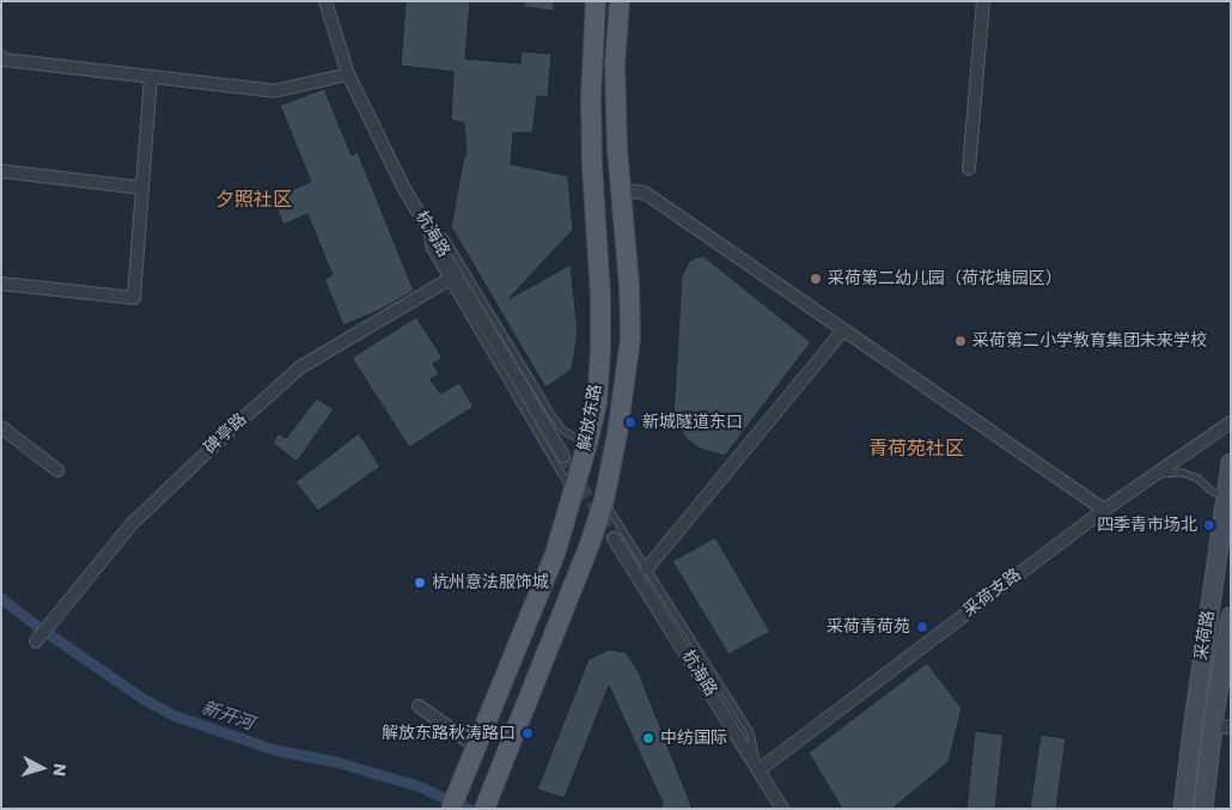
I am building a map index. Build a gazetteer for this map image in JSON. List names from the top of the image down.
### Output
{
  "streets": {
    "main road": ["解放东路", "采荷路"],
    "street": ["杭海路", "碑亭路", "采荷支路"]
  },
  "crossings": [
    ["杭海路", "碑亭路"],
    ["杭海路", "采荷支路"]
  ],
  "districts": ["夕照社区", "青荷苑社区"],
  "water": ["新开河"],
  "places": [
    "采荷第二幼儿园（荷花塘园区）",
    "采荷第二小学教育集团未来学校",
    "新城隧道东口",
    "四季青市场北",
    "杭州意法服饰城",
    "采荷青荷苑",
    "解放东路秋涛路口",
    "中纺国际"
  ],
  "north": "right"
}
